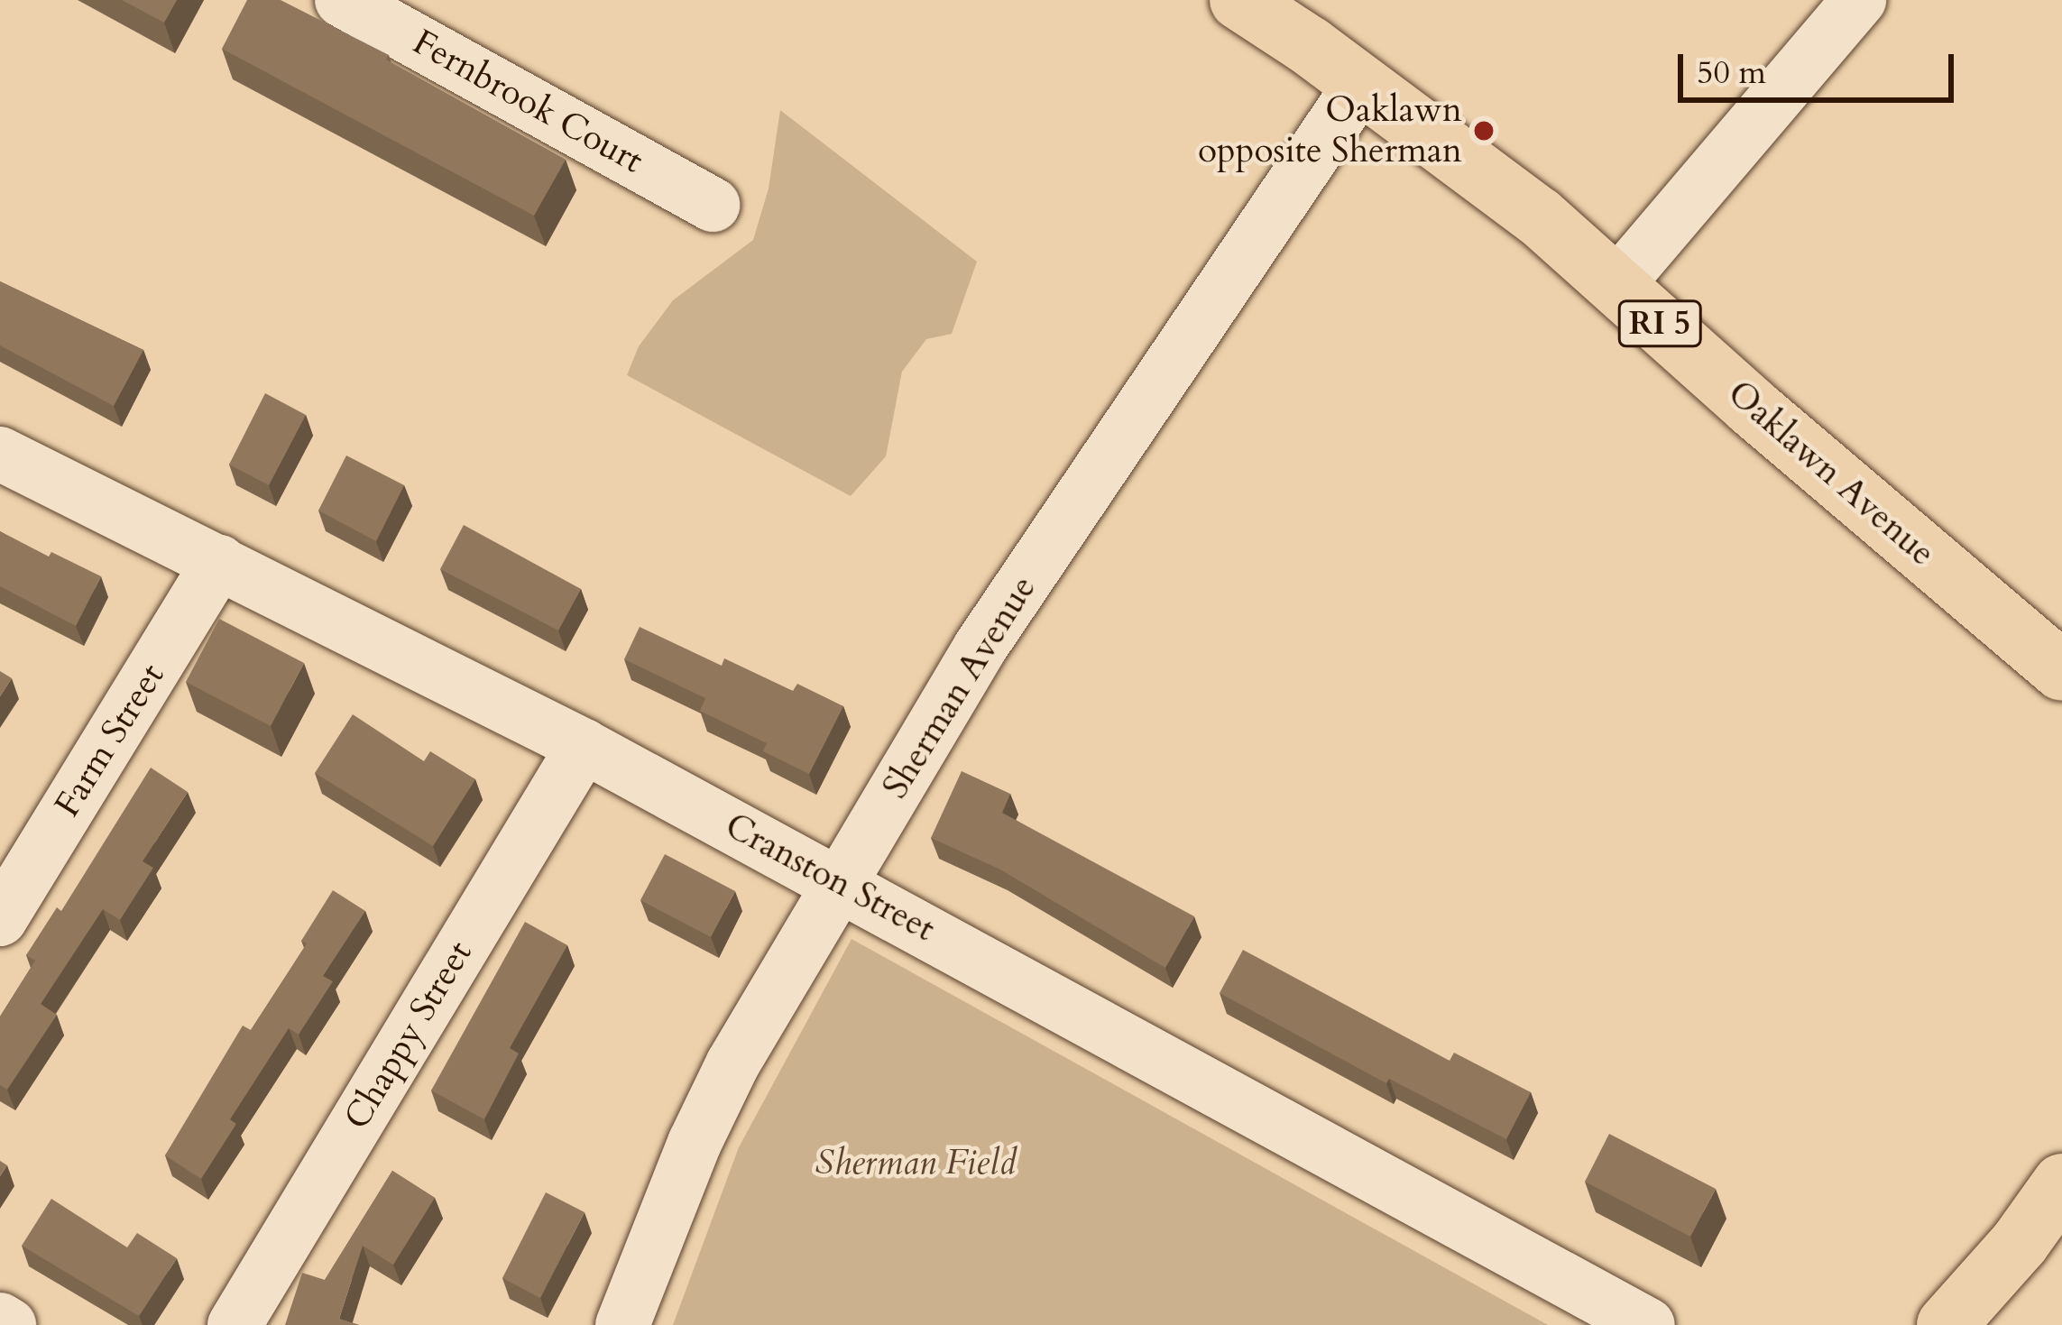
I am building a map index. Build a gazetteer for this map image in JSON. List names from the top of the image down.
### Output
{
  "streets": {
    "main road": ["RI 5", "Oaklawn Avenue"],
    "street": [
      "Fernbrook Court",
      "Sherman Avenue",
      "Farm Street",
      "Cranston Street",
      "Chappy Street"
    ]
  },
  "crossings": [
    ["Oaklawn Avenue", "Sherman Avenue"],
    ["Sherman Avenue", "Cranston Street"],
    ["Farm Street", "Cranston Street"],
    ["Cranston Street", "Chappy Street"]
  ],
  "parks": ["Sherman Field"],
  "places": ["Oaklawn opposite Sherman"],
  "scale_bar": "50 m"
}
